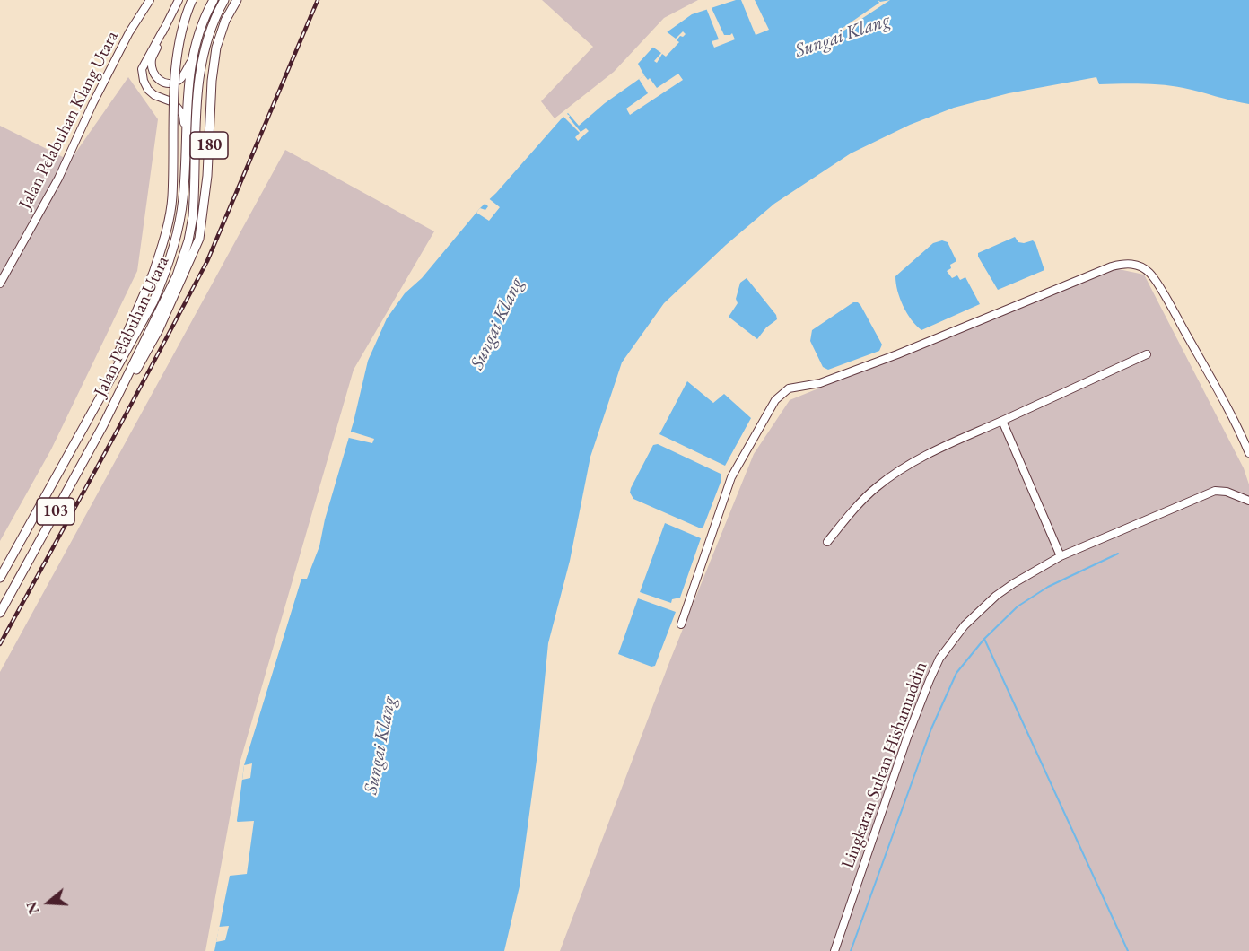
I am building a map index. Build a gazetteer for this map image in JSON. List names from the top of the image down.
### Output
{
  "streets": {
    "main road": ["180", "Jalan Pelabuhan Utara", "103"],
    "street": ["Jalan Pelabuhan Klang Utara", "Lingkaran Sultan Hishamuddin"]
  },
  "crossings": [
    ["180", "Jalan Pelabuhan Utara"]
  ],
  "water": ["Sungai Klang"],
  "north": "left"
}
